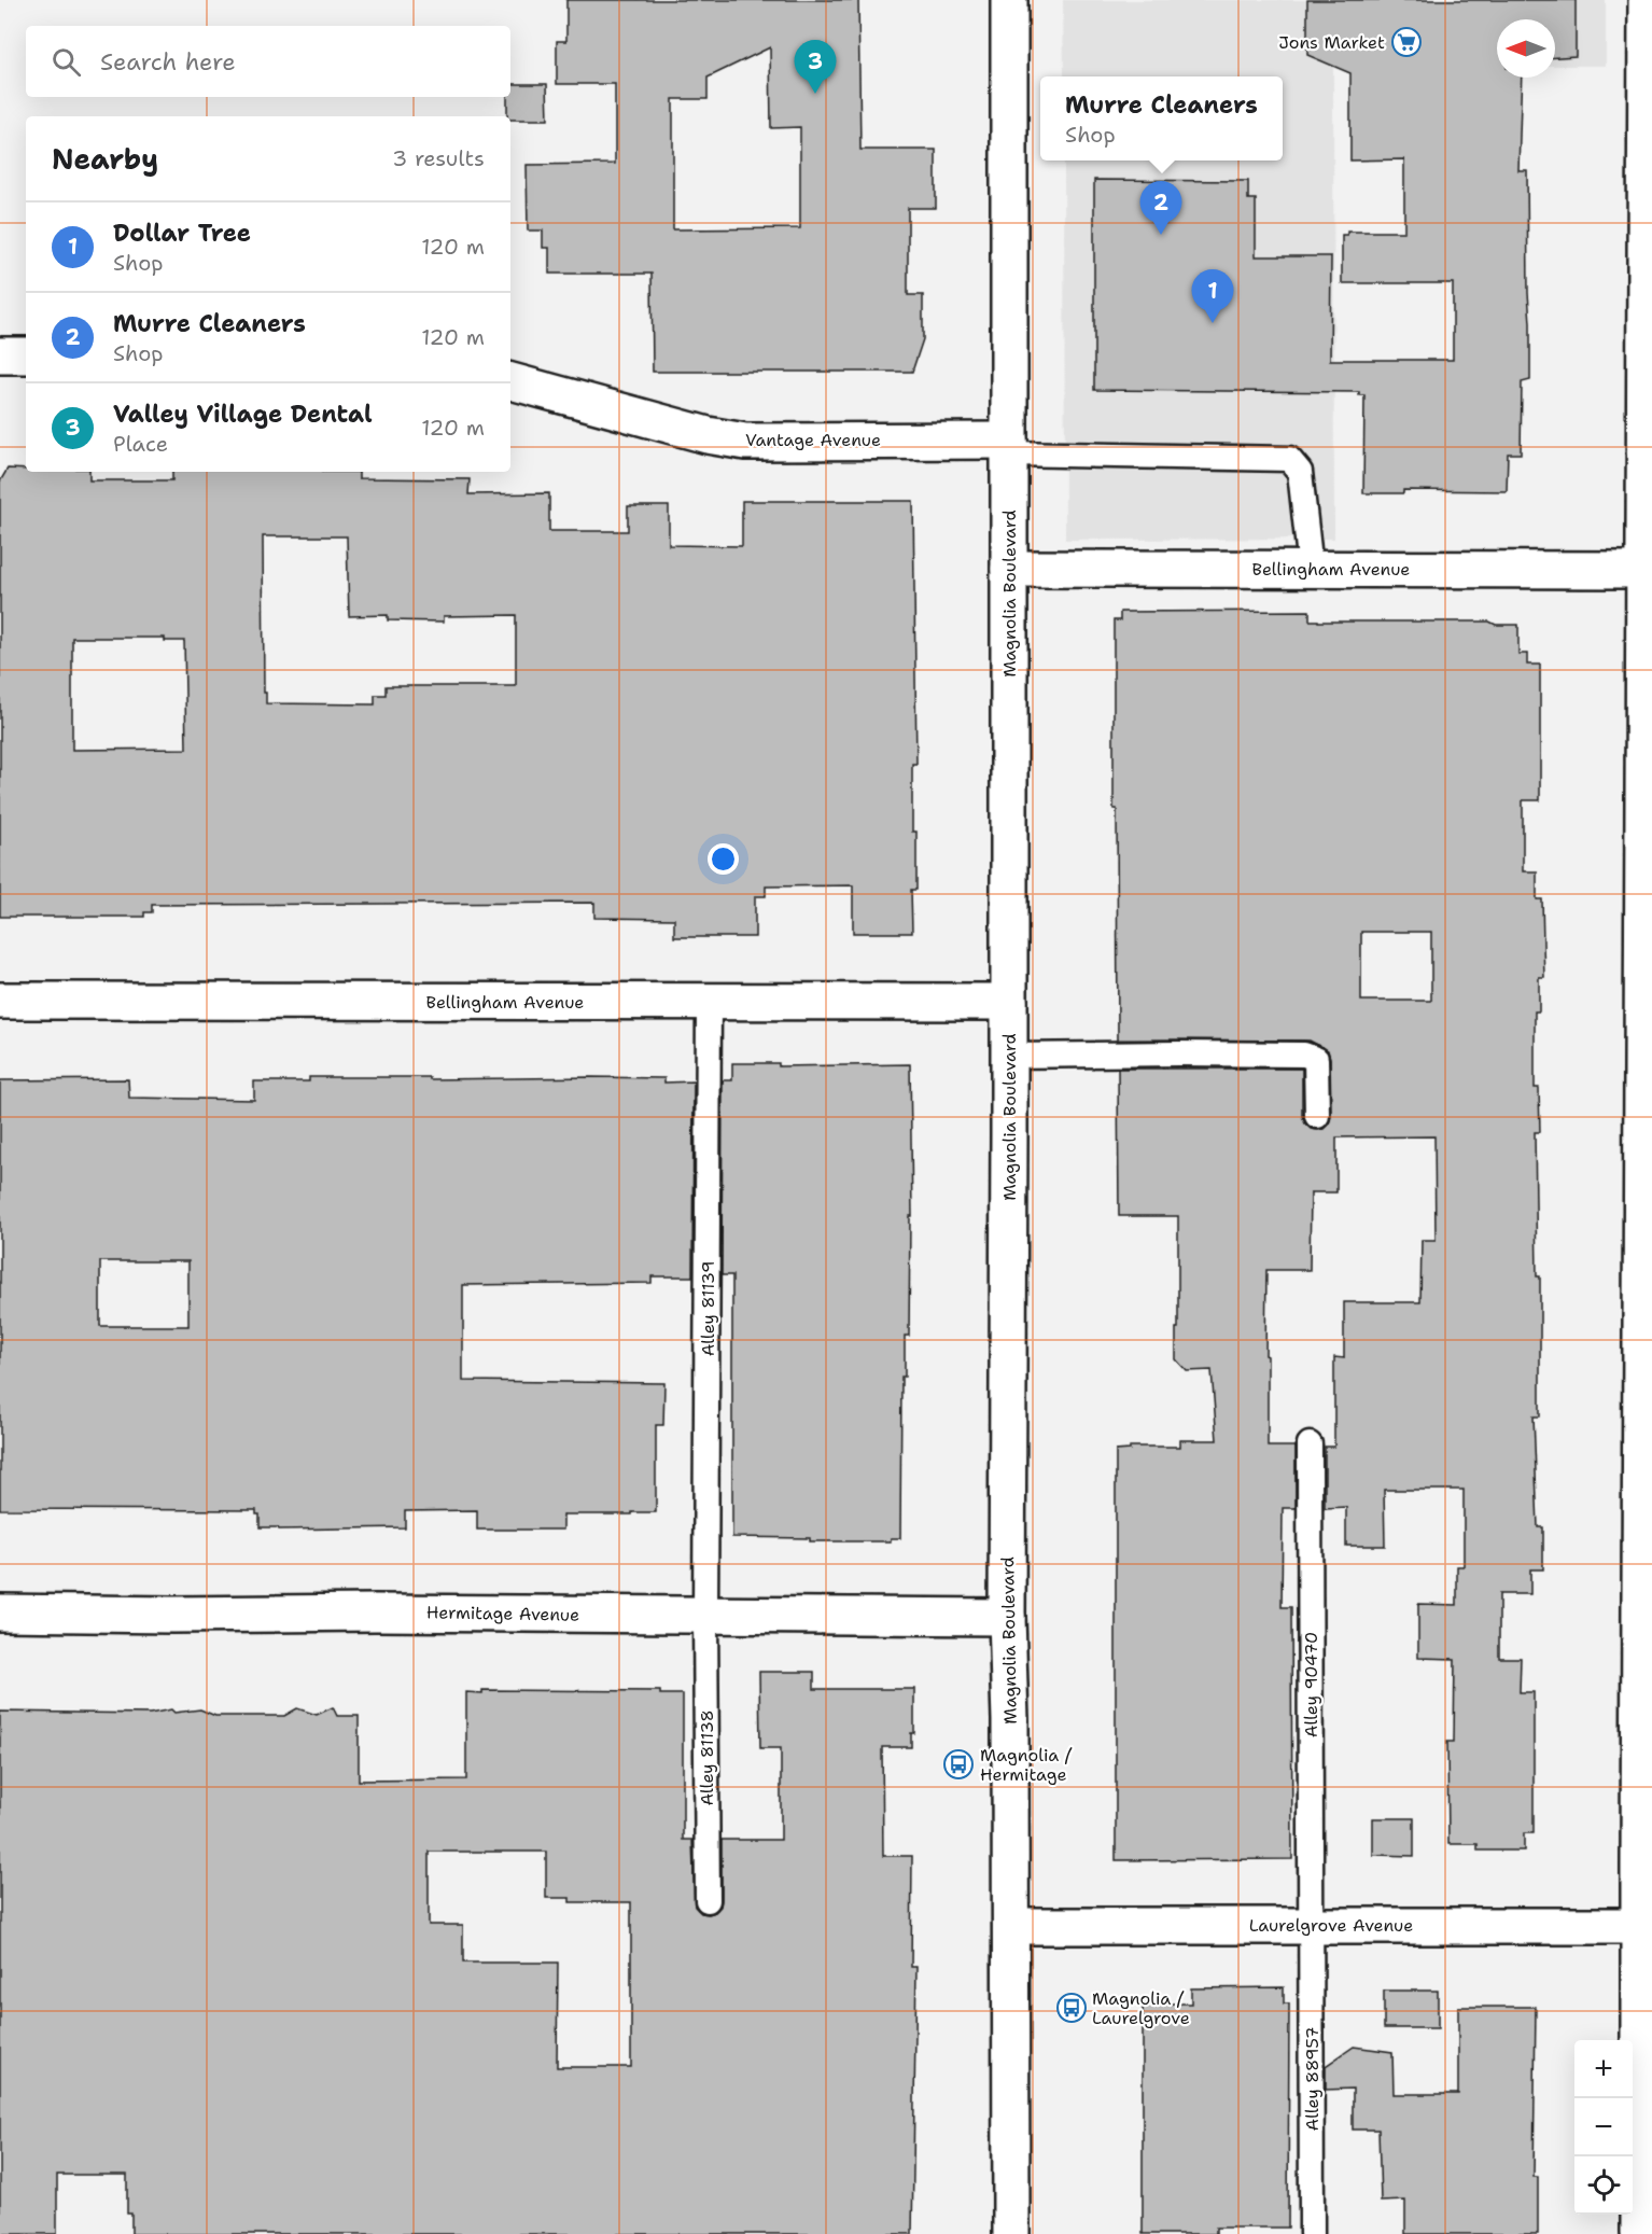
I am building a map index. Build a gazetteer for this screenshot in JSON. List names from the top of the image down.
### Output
{
  "streets": {
    "street": [
      "Vantage Avenue",
      "Bellingham Avenue",
      "Magnolia Boulevard",
      "Hermitage Avenue",
      "Laurelgrove Avenue"
    ],
    "lane": [
      "Alley 81139",
      "Alley 90470",
      "Alley 81138",
      "Alley 88957"
    ]
  },
  "crossings": [
    ["Vantage Avenue", "Magnolia Boulevard"],
    ["Bellingham Avenue", "Magnolia Boulevard"],
    ["Bellingham Avenue", "Alley 81139"],
    ["Magnolia Boulevard", "Hermitage Avenue"],
    ["Magnolia Boulevard", "Laurelgrove Avenue"],
    ["Alley 81139", "Hermitage Avenue"],
    ["Alley 81139", "Alley 81138"],
    ["Hermitage Avenue", "Alley 81138"],
    ["Alley 90470", "Laurelgrove Avenue"],
    ["Alley 90470", "Alley 88957"],
    ["Laurelgrove Avenue", "Alley 88957"]
  ],
  "places": {
    "supermarket": ["Jons Market"],
    "bus stop": ["Magnolia / Hermitage", "Magnolia / Laurelgrove"]
  },
  "north": "left",
  "page": {
    "search": "Search here",
    "pins": ["3", "2", "1"],
    "popup": ["Murre Cleaners", "Shop"],
    "heading": ["Nearby", "3 results"],
    "list": [
      {
        "mark": "1",
        "name": "Dollar Tree",
        "note": "Shop",
        "value": "120 m"
      },
      {
        "mark": "2",
        "name": "Murre Cleaners",
        "note": "Shop",
        "value": "120 m"
      },
      {
        "mark": "3",
        "name": "Valley Village Dental",
        "note": "Place",
        "value": "120 m"
      }
    ],
    "map_buttons": ["+", "−"]
  }
}
